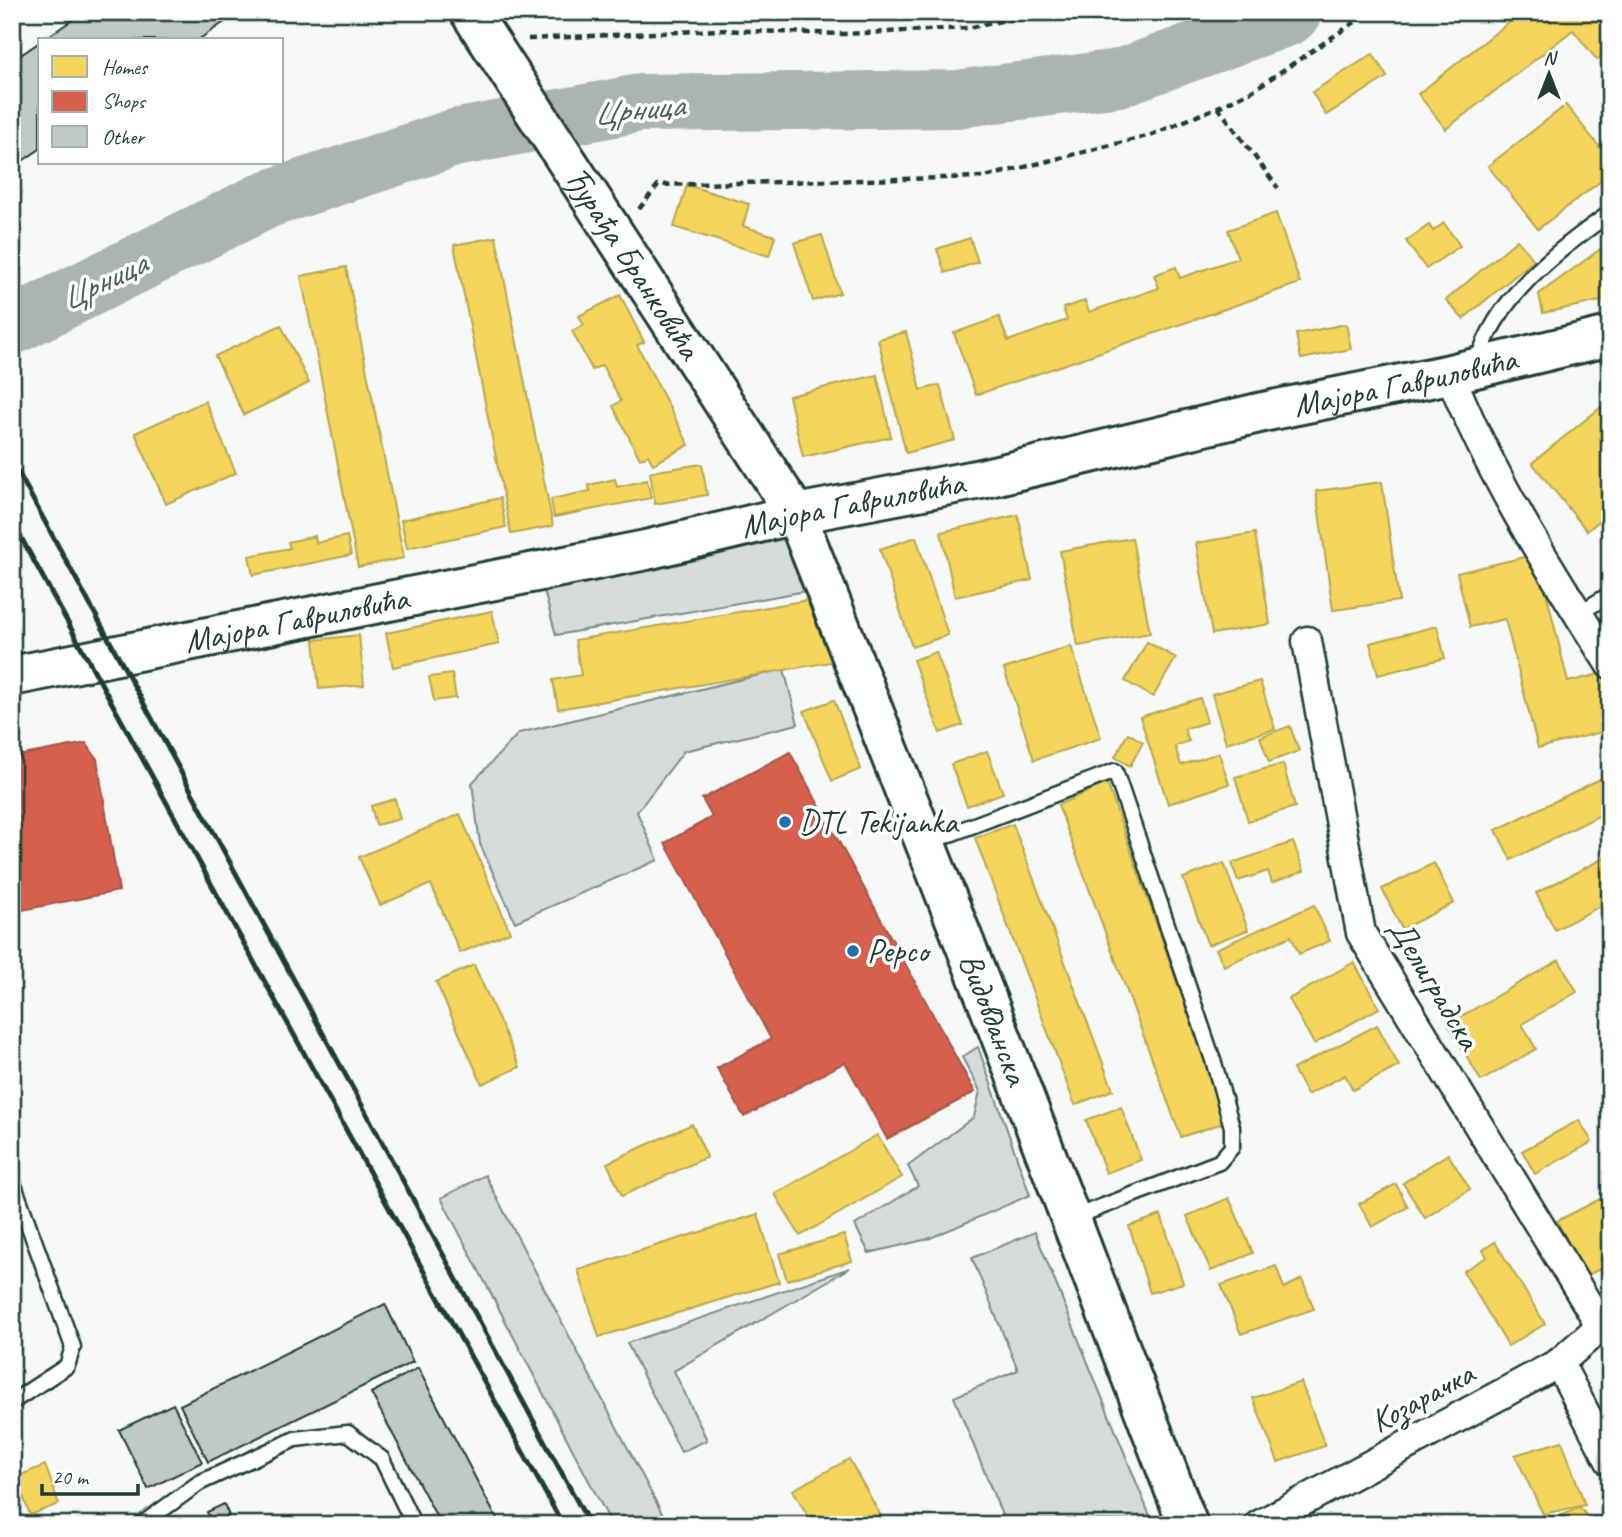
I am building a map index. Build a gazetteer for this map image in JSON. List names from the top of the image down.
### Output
{
  "streets": {
    "main road": ["Ђурађа Бранковића", "Мајора Гавриловића", "Видовданска"],
    "street": ["Делиградска", "Козарачка"]
  },
  "crossings": [
    ["Ђурађа Бранковића", "Мајора Гавриловића"],
    ["Ђурађа Бранковића", "Видовданска"],
    ["Мајора Гавриловића", "Видовданска"],
    ["Делиградска", "Козарачка"]
  ],
  "water": ["Црница"],
  "places": ["DTL Tekijanka", "Pepco"],
  "legend": ["Homes", "Shops", "Other"],
  "scale_bar": "20 m",
  "north": "top"
}
